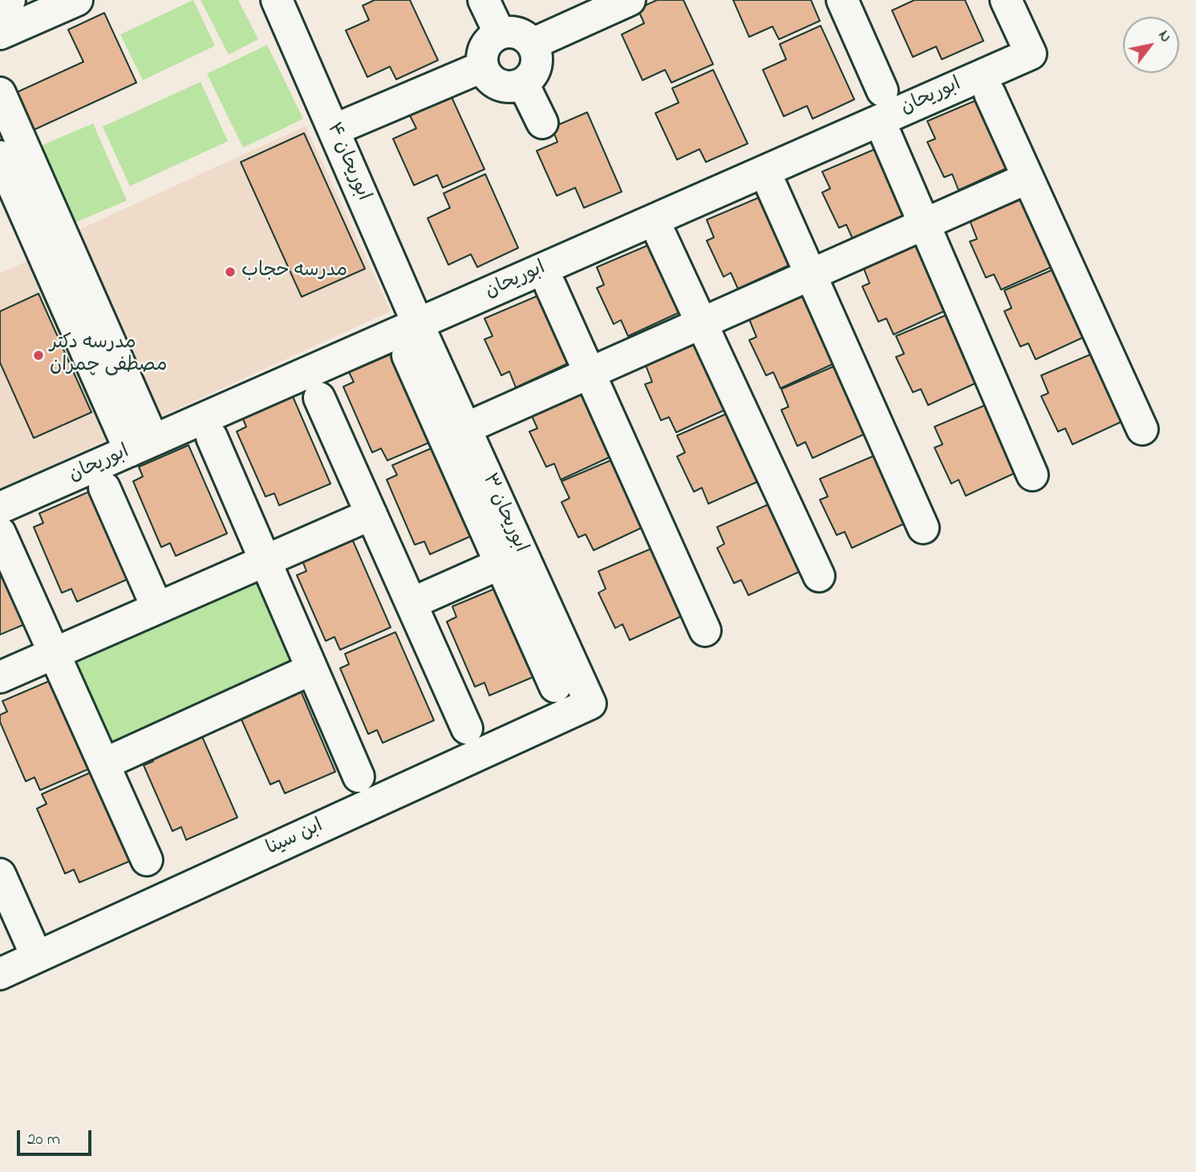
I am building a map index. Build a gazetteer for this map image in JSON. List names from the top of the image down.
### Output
{
  "streets": {
    "street": [
      "ابوریحان",
      "ابوریحان ۴",
      "ابوریحان ۳",
      "ابن سینا"
    ]
  },
  "crossings": [
    ["ابوریحان", "ابوریحان ۴"],
    ["ابوریحان", "ابوریحان ۳"],
    ["ابوریحان ۴", "ابوریحان ۳"],
    ["ابوریحان ۳", "ابن سینا"]
  ],
  "places": ["مدرسه حجاب", "مدرسه دکتر مصطفی چمران"],
  "scale_bar": "20 m",
  "north": "top right"
}
